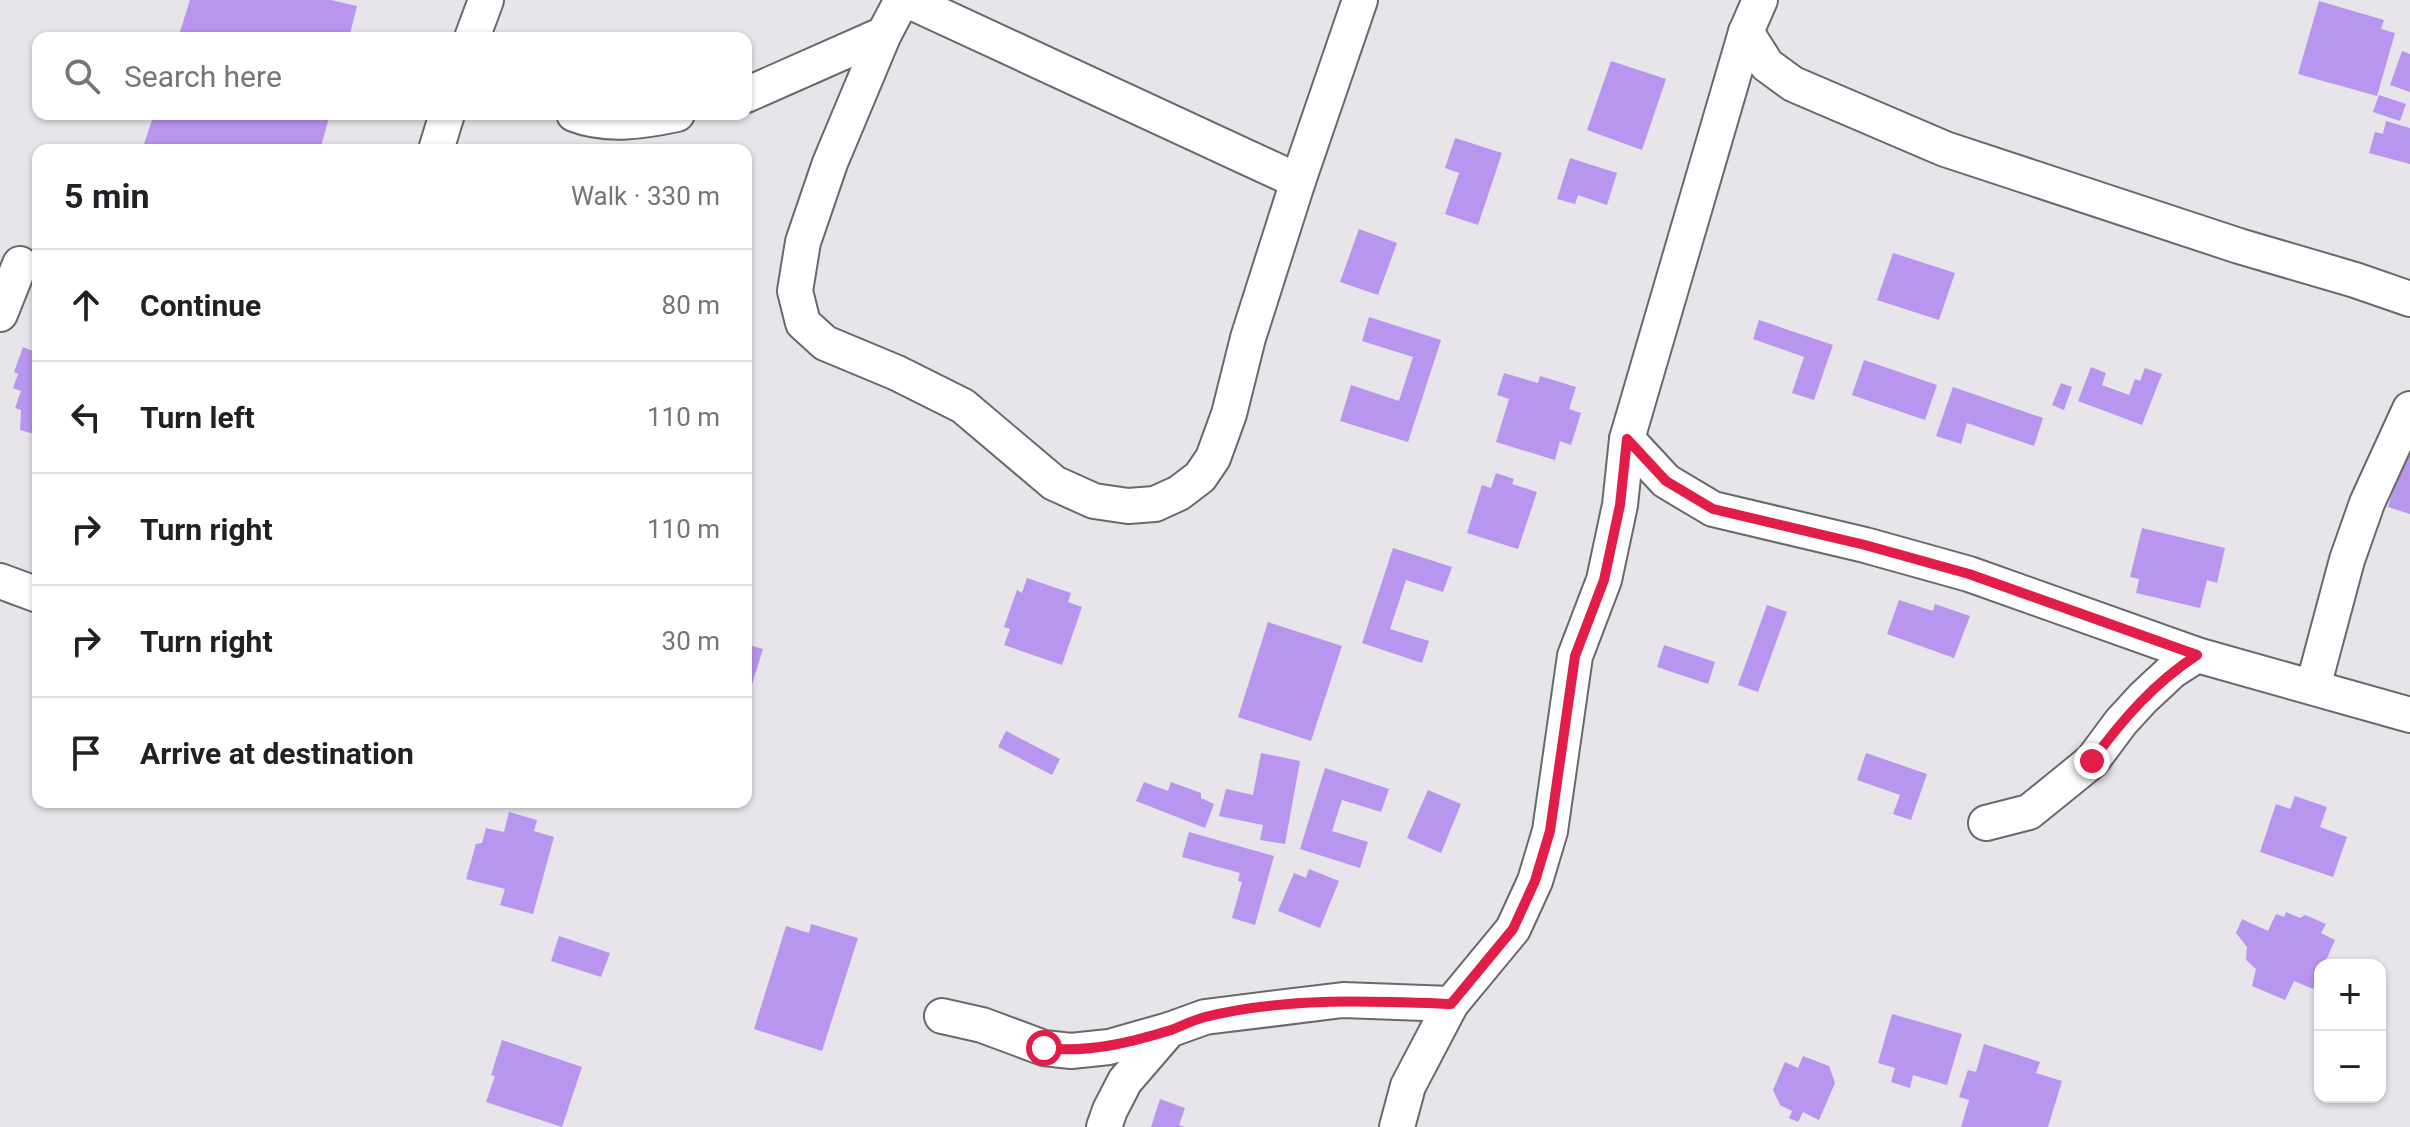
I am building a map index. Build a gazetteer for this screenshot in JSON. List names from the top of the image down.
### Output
{
  "page": {
    "search": "Search here",
    "heading": ["5 min", "Walk · 330 m"],
    "list": [
      ["Continue", "80 m"],
      ["Turn left", "110 m"],
      ["Turn right", "110 m"],
      ["Turn right", "30 m"],
      "Arrive at destination"
    ],
    "map_buttons": ["+", "−"]
  }
}
